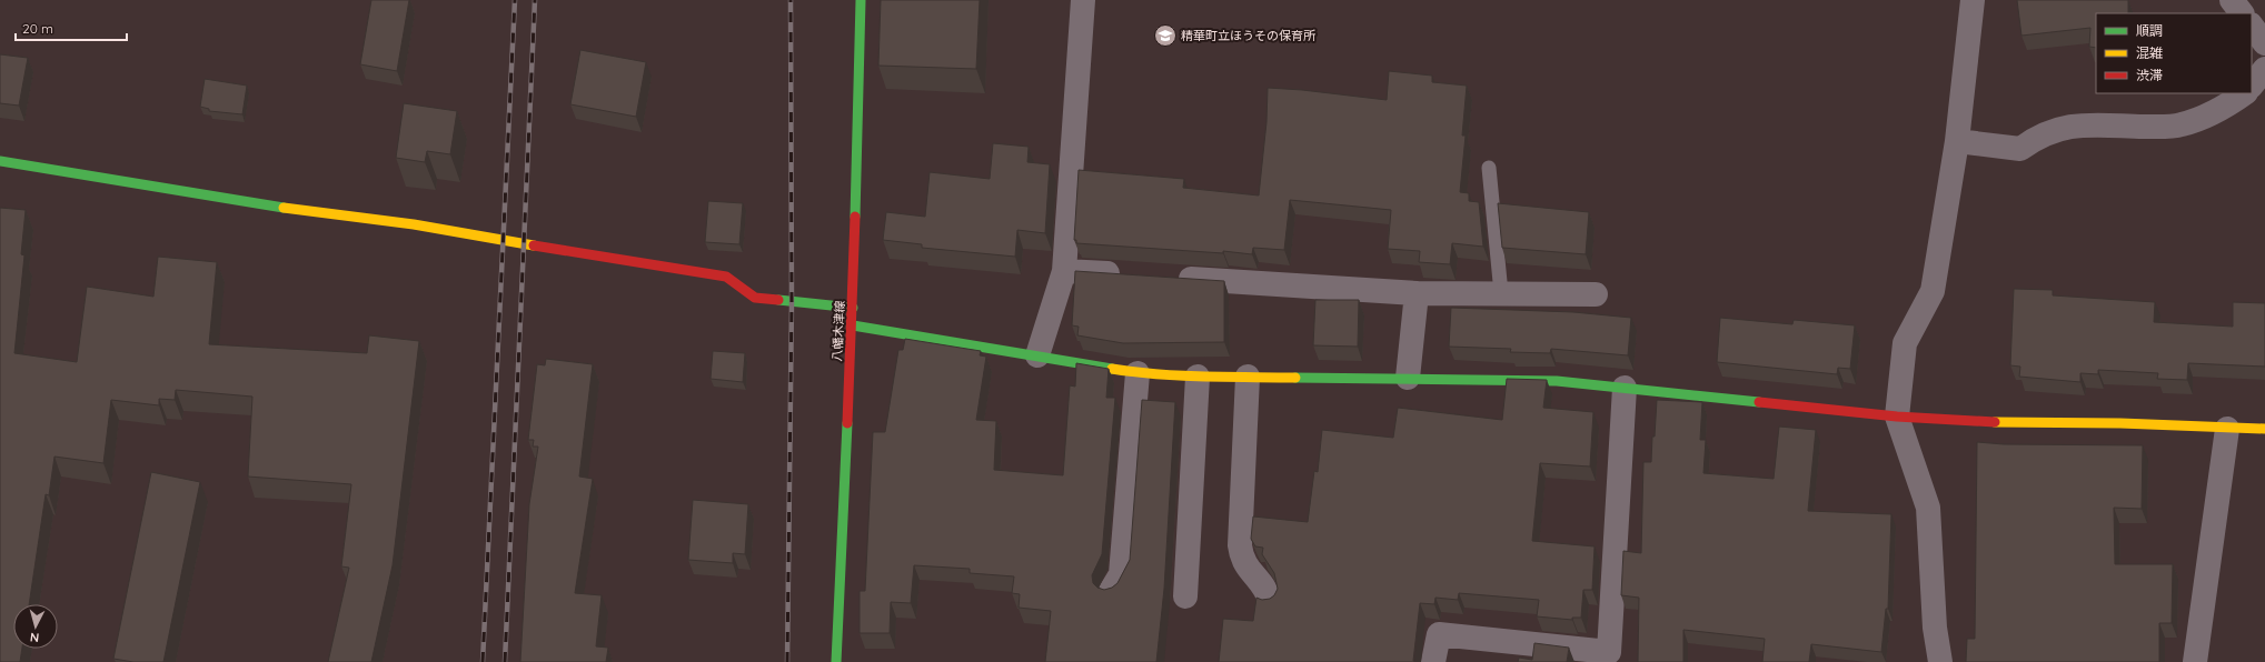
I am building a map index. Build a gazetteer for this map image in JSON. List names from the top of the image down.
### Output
{
  "streets": {
    "street": ["八幡木津線"]
  },
  "places": {
    "school or university": ["精華町立ほうその保育所"]
  },
  "legend": ["順調", "混雑", "渋滞"],
  "scale_bar": "20 m",
  "north": "bottom"
}
